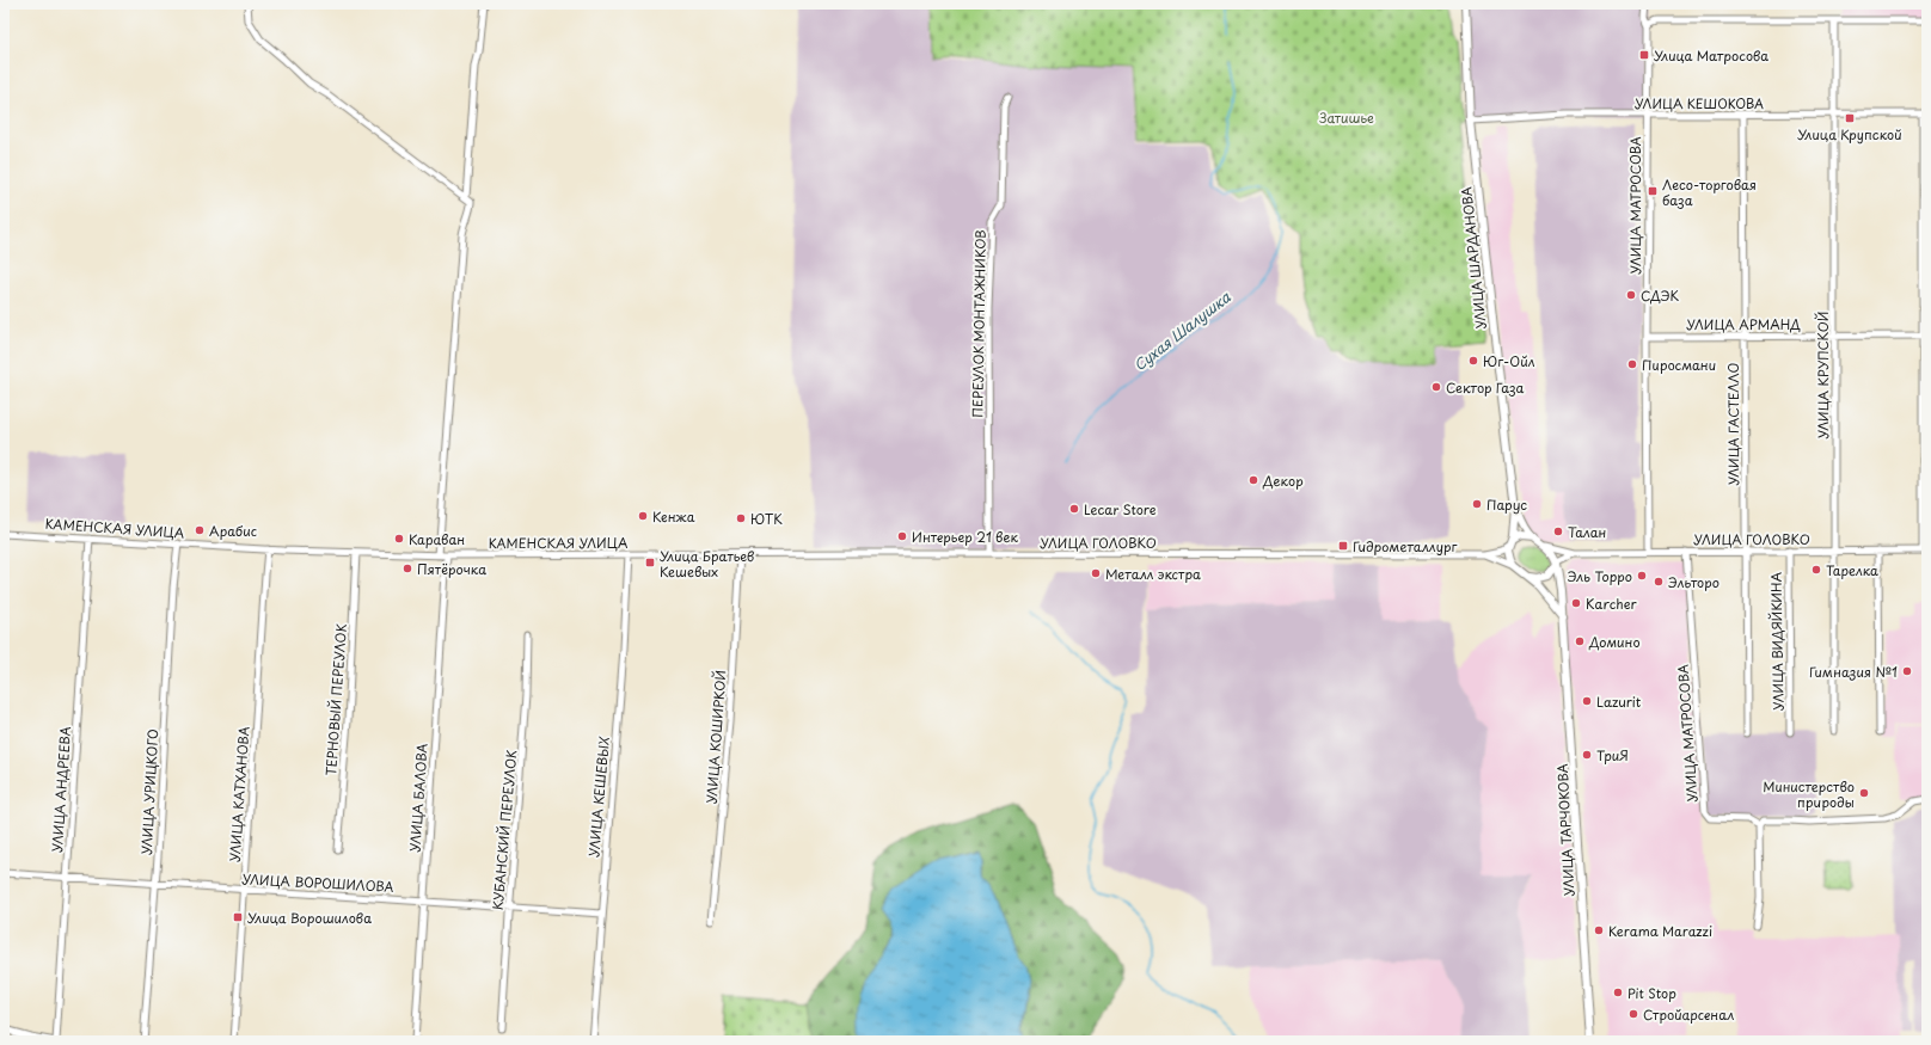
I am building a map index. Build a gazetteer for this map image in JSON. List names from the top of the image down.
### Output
{
  "streets": {
    "main road": ["УЛИЦА ШАРДАНОВА", "УЛИЦА ТАРЧОКОВА"],
    "street": [
      "УЛИЦА КЕШОКОВА",
      "УЛИЦА МАТРОСОВА",
      "ПЕРЕУЛОК МОНТАЖНИКОВ",
      "УЛИЦА АРМАНД",
      "УЛИЦА КРУПСКОЙ",
      "УЛИЦА ГАСТЕЛЛО",
      "КАМЕНСКАЯ УЛИЦА",
      "УЛИЦА ГОЛОВКО",
      "УЛИЦА ВИДЯЙКИНА",
      "ТЕРНОВЫЙ ПЕРЕУЛОК",
      "УЛИЦА КОШИРКОЙ",
      "УЛИЦА АНДРЕЕВА",
      "УЛИЦА УРИЦКОГО",
      "УЛИЦА КАТХАНОВА",
      "УЛИЦА КЕШЕВЫХ",
      "УЛИЦА БАЛОВА",
      "КУБАНСКИЙ ПЕРЕУЛОК",
      "УЛИЦА ВОРОШИЛОВА"
    ]
  },
  "crossings": [
    ["УЛИЦА КЕШОКОВА", "УЛИЦА МАТРОСОВА"],
    ["УЛИЦА КЕШОКОВА", "УЛИЦА ШАРДАНОВА"],
    ["УЛИЦА КЕШОКОВА", "УЛИЦА КРУПСКОЙ"],
    ["УЛИЦА КЕШОКОВА", "УЛИЦА ГАСТЕЛЛО"],
    ["УЛИЦА МАТРОСОВА", "УЛИЦА АРМАНД"],
    ["УЛИЦА МАТРОСОВА", "УЛИЦА ГОЛОВКО"],
    ["ПЕРЕУЛОК МОНТАЖНИКОВ", "УЛИЦА ГОЛОВКО"],
    ["УЛИЦА АРМАНД", "УЛИЦА КРУПСКОЙ"],
    ["УЛИЦА АРМАНД", "УЛИЦА ГАСТЕЛЛО"],
    ["УЛИЦА КРУПСКОЙ", "УЛИЦА ГОЛОВКО"],
    ["УЛИЦА ГАСТЕЛЛО", "УЛИЦА ГОЛОВКО"],
    ["КАМЕНСКАЯ УЛИЦА", "УЛИЦА ГОЛОВКО"],
    ["КАМЕНСКАЯ УЛИЦА", "ТЕРНОВЫЙ ПЕРЕУЛОК"],
    ["КАМЕНСКАЯ УЛИЦА", "УЛИЦА АНДРЕЕВА"],
    ["КАМЕНСКАЯ УЛИЦА", "УЛИЦА УРИЦКОГО"],
    ["КАМЕНСКАЯ УЛИЦА", "УЛИЦА КАТХАНОВА"],
    ["КАМЕНСКАЯ УЛИЦА", "УЛИЦА КЕШЕВЫХ"],
    ["КАМЕНСКАЯ УЛИЦА", "УЛИЦА БАЛОВА"],
    ["УЛИЦА ГОЛОВКО", "УЛИЦА ВИДЯЙКИНА"],
    ["УЛИЦА ГОЛОВКО", "УЛИЦА КОШИРКОЙ"],
    ["УЛИЦА АНДРЕЕВА", "УЛИЦА ВОРОШИЛОВА"],
    ["УЛИЦА УРИЦКОГО", "УЛИЦА ВОРОШИЛОВА"],
    ["УЛИЦА КАТХАНОВА", "УЛИЦА ВОРОШИЛОВА"],
    ["УЛИЦА КЕШЕВЫХ", "УЛИЦА ВОРОШИЛОВА"],
    ["УЛИЦА БАЛОВА", "УЛИЦА ВОРОШИЛОВА"],
    ["КУБАНСКИЙ ПЕРЕУЛОК", "УЛИЦА ВОРОШИЛОВА"]
  ],
  "water": ["Сухая Шалушка"],
  "parks": ["Затишье"],
  "places": {
    "transit": [
      "Улица Матросова",
      "Улица Крупской",
      "Лесо-торговая база",
      "Гидрометаллург",
      "Улица Братьев Кешевых",
      "Улица Ворошилова"
    ],
    "other": [
      "СДЭК",
      "Юг-Ойл",
      "Пиросмани",
      "Сектор Газа",
      "Декор",
      "Парус",
      "Lecar Store",
      "Кенжа",
      "ЮТК",
      "Арабис",
      "Талан",
      "Интерьер 21 век",
      "Караван",
      "Пятёрочка",
      "Тарелка",
      "Металл экстра",
      "Эль Торро",
      "Эльторо",
      "Kаrcher",
      "Домино",
      "Гимназия №1",
      "Lazurit",
      "ТриЯ",
      "Министерство природы",
      "Kerama Marazzi",
      "Pit Stop",
      "Стройарсенал"
    ]
  }
}
